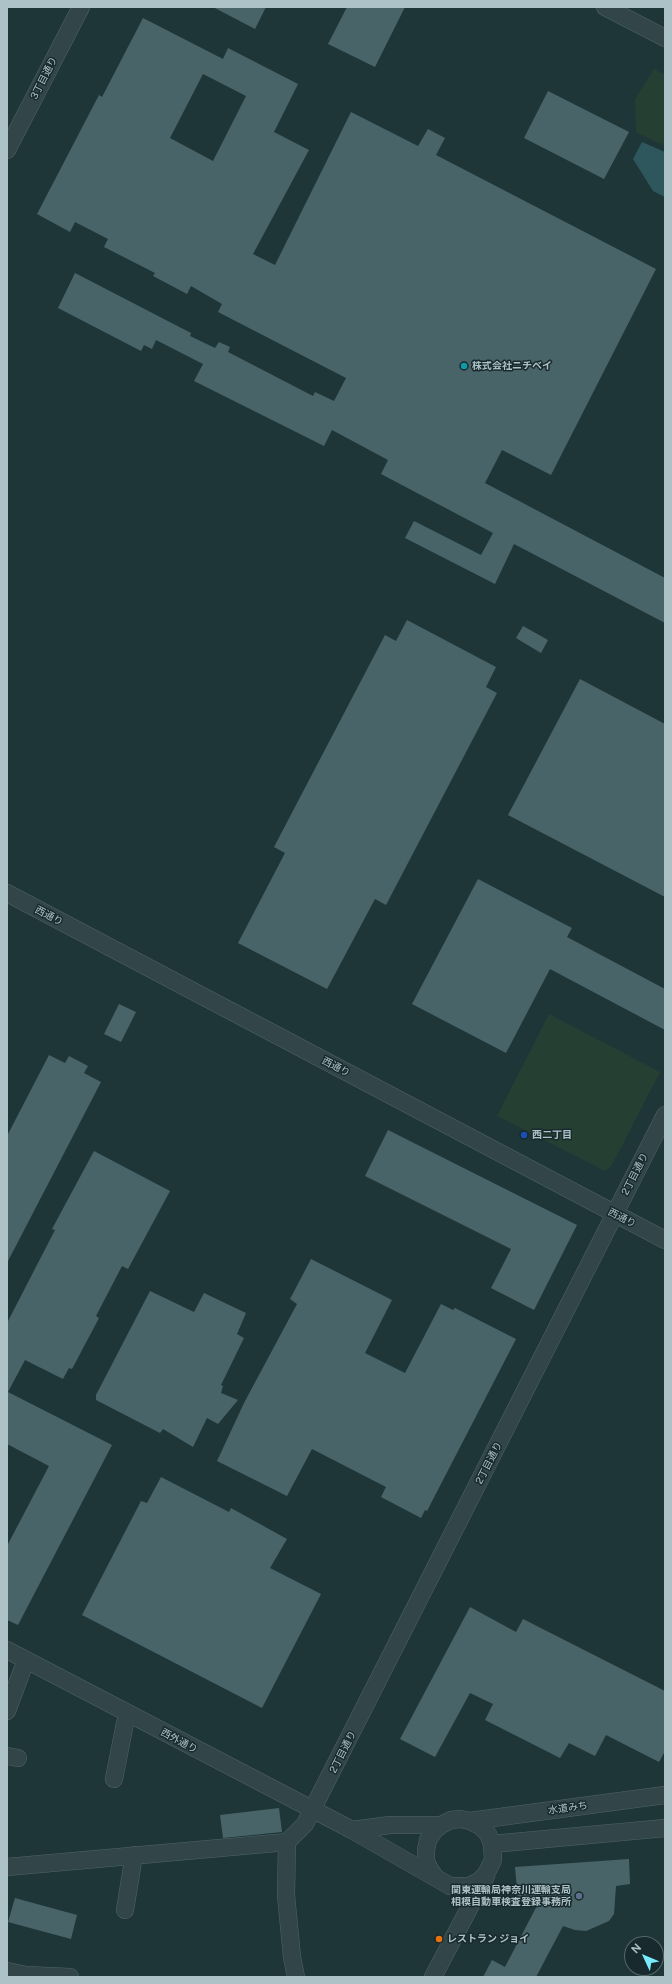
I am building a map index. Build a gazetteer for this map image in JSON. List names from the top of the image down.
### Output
{
  "streets": {
    "street": [
      "3丁目通り",
      "西通り",
      "2丁目通り",
      "西外通り",
      "水道みち"
    ]
  },
  "crossings": [
    ["西通り", "2丁目通り"],
    ["2丁目通り", "西外通り"],
    ["西外通り", "水道みち"]
  ],
  "places": [
    "株式会社ニチベイ",
    "西二丁目",
    "関東運輸局神奈川運輸支局 相模自動車検査登録事務所",
    "レストラン ジョイ"
  ],
  "north": "top left"
}
